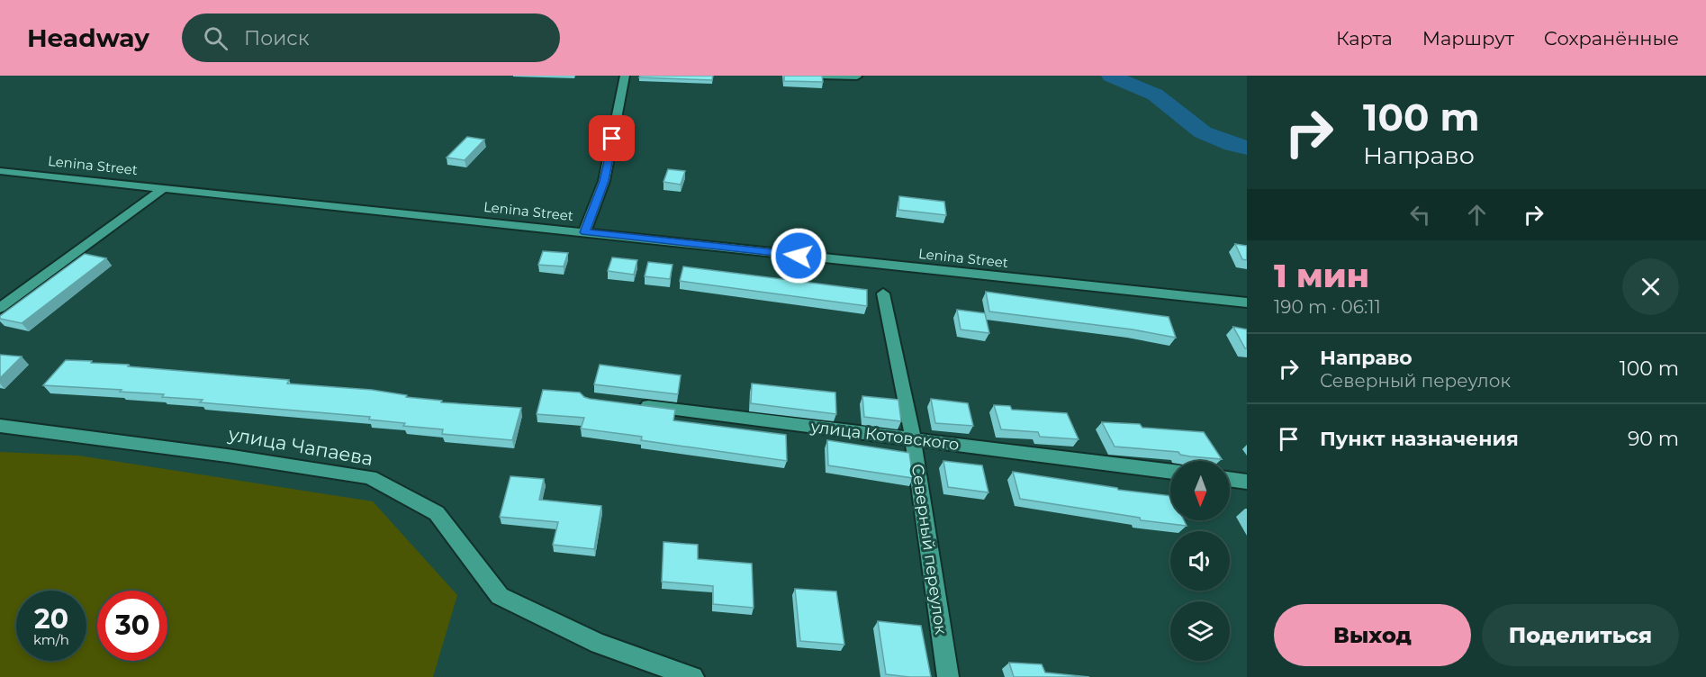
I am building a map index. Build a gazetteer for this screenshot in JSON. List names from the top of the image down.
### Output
{
  "streets": {
    "street": [
      "Lenina Street",
      "улица Котовского",
      "улица Чапаева",
      "Северный переулок"
    ]
  },
  "crossings": [
    ["улица Котовского", "Северный переулок"]
  ],
  "north": "bottom",
  "page": {
    "header": "Headway",
    "search": "Поиск",
    "nav": ["Карта", "Маршрут", "Сохранённые"],
    "turn": ["100 m", "Направо"],
    "heading": ["1 мин", "190 m · 06:11"],
    "list": [
      {
        "name": "Направо",
        "note": "Северный переулок",
        "value": "100 m"
      },
      {
        "name": "Пункт назначения",
        "value": "90 m"
      }
    ],
    "speed": "20 km/h",
    "limit": "30",
    "buttons": ["Выход", "Поделиться"]
  }
}
